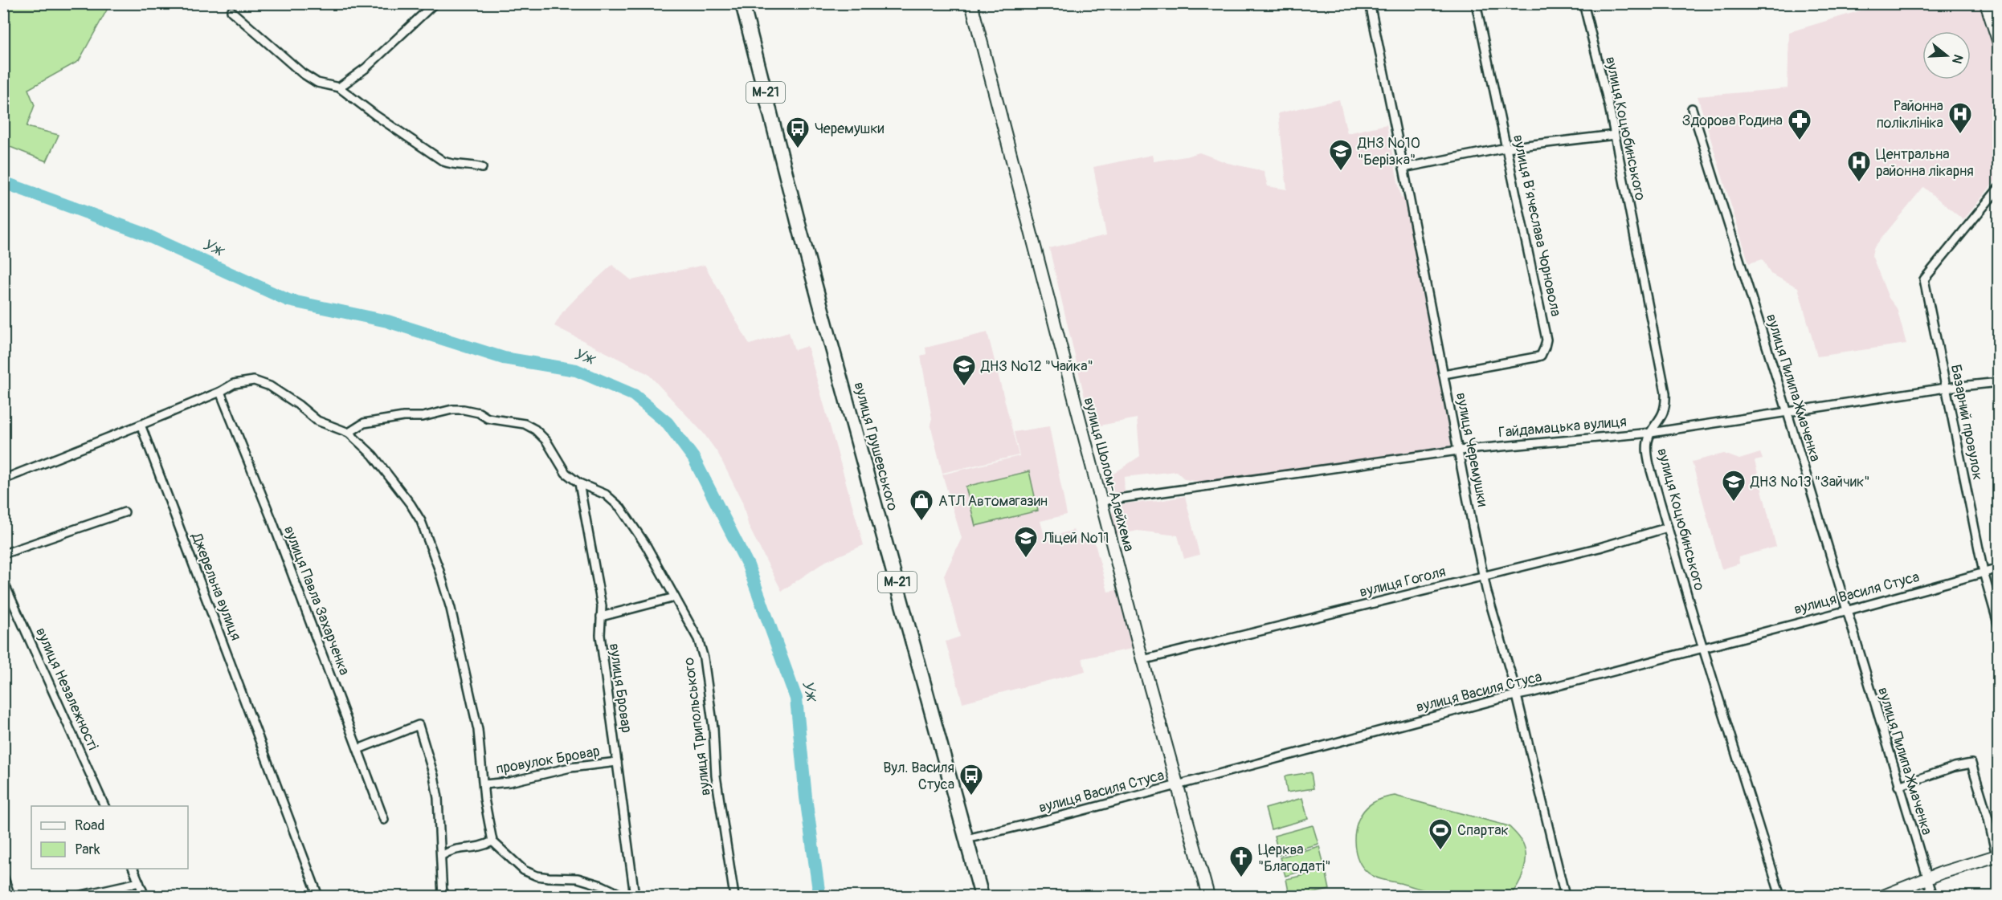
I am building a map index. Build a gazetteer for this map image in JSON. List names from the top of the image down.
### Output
{
  "streets": {
    "highway": ["М-21", "вулиця Грушевського"],
    "street": [
      "вулиця Коцюбинського",
      "вулиця Вʼячеслава Чорновола",
      "вулиця Пилипа Жмаченка",
      "Базарний провулок",
      "Гайдамацька вулиця",
      "вулиця Черемушки",
      "вулиця Шолом-Алейхема",
      "вулиця Гоголя",
      "Джерельна вулиця",
      "вулиця Василя Стуса",
      "вулиця Павла Захарченка",
      "вулиця Бровар",
      "вулиця Незалежності",
      "вулиця Трипольського",
      "провулок Бровар"
    ]
  },
  "crossings": [
    ["вулиця Коцюбинського", "Гайдамацька вулиця"],
    ["вулиця Коцюбинського", "вулиця Гоголя"],
    ["вулиця Коцюбинського", "вулиця Василя Стуса"],
    ["вулиця Вʼячеслава Чорновола", "вулиця Черемушки"],
    ["вулиця Пилипа Жмаченка", "Гайдамацька вулиця"],
    ["вулиця Пилипа Жмаченка", "вулиця Василя Стуса"],
    ["Базарний провулок", "Гайдамацька вулиця"],
    ["Базарний провулок", "вулиця Василя Стуса"],
    ["Гайдамацька вулиця", "вулиця Черемушки"],
    ["Гайдамацька вулиця", "вулиця Шолом-Алейхема"],
    ["вулиця Грушевського", "вулиця Василя Стуса"],
    ["вулиця Черемушки", "вулиця Гоголя"],
    ["вулиця Черемушки", "вулиця Василя Стуса"],
    ["вулиця Шолом-Алейхема", "вулиця Гоголя"],
    ["вулиця Шолом-Алейхема", "вулиця Василя Стуса"],
    ["вулиця Бровар", "вулиця Трипольського"],
    ["вулиця Бровар", "провулок Бровар"]
  ],
  "water": ["Уж"],
  "places": {
    "hospital": ["Районна поліклініка", "Центральна районна лікарня"],
    "pharmacy": ["Здорова Родина"],
    "bus stop": ["Черемушки", "Вул. Василя Стуса"],
    "school or university": [
      "ДНЗ №10 \"Берізка\"",
      "ДНЗ №12 \"Чайка\"",
      "ДНЗ №13 \"Зайчик\"",
      "Ліцей №11"
    ],
    "shop": ["АТЛ Автомагазин"],
    "sports": ["Спартак"],
    "church": ["Церква \"Благодаті\""]
  },
  "legend": ["Road", "Park"],
  "north": "right"
}
